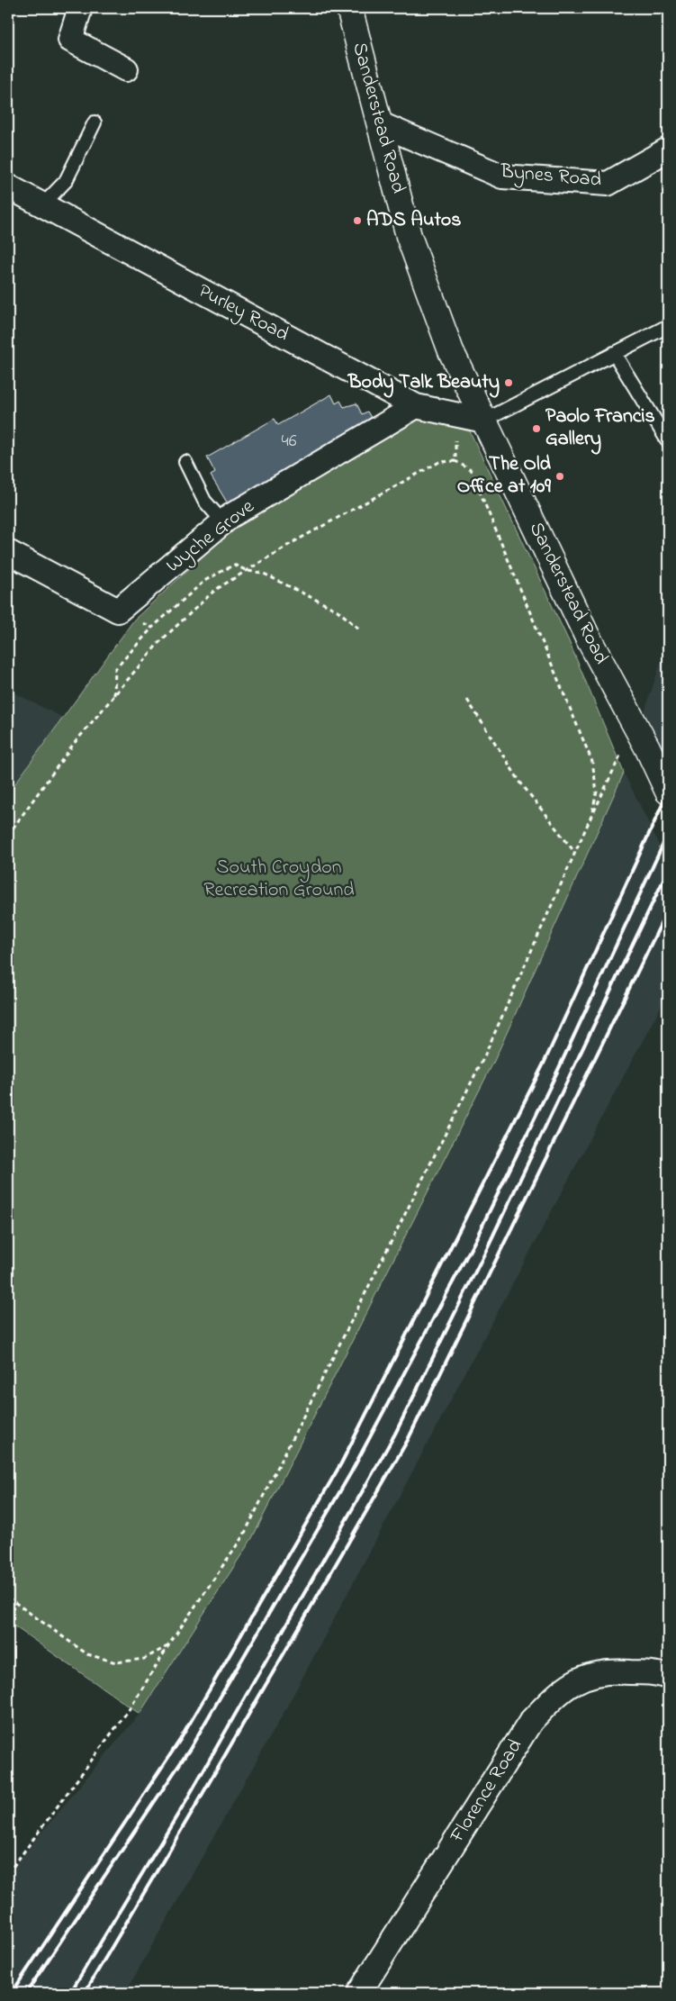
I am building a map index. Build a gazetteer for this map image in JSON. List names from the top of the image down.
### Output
{
  "streets": {
    "main road": ["Sanderstead Road"],
    "street": [
      "Bynes Road",
      "Purley Road",
      "Wyche Grove",
      "Florence Road"
    ]
  },
  "crossings": [
    ["Sanderstead Road", "Bynes Road"],
    ["Sanderstead Road", "Purley Road"],
    ["Purley Road", "Wyche Grove"]
  ],
  "parks": ["South Croydon Recreation Ground"],
  "places": [
    "ADS Autos",
    "Body Talk Beauty",
    "Paolo Francis Gallery",
    "The Old Office at 109"
  ],
  "house_numbers": ["46"]
}
